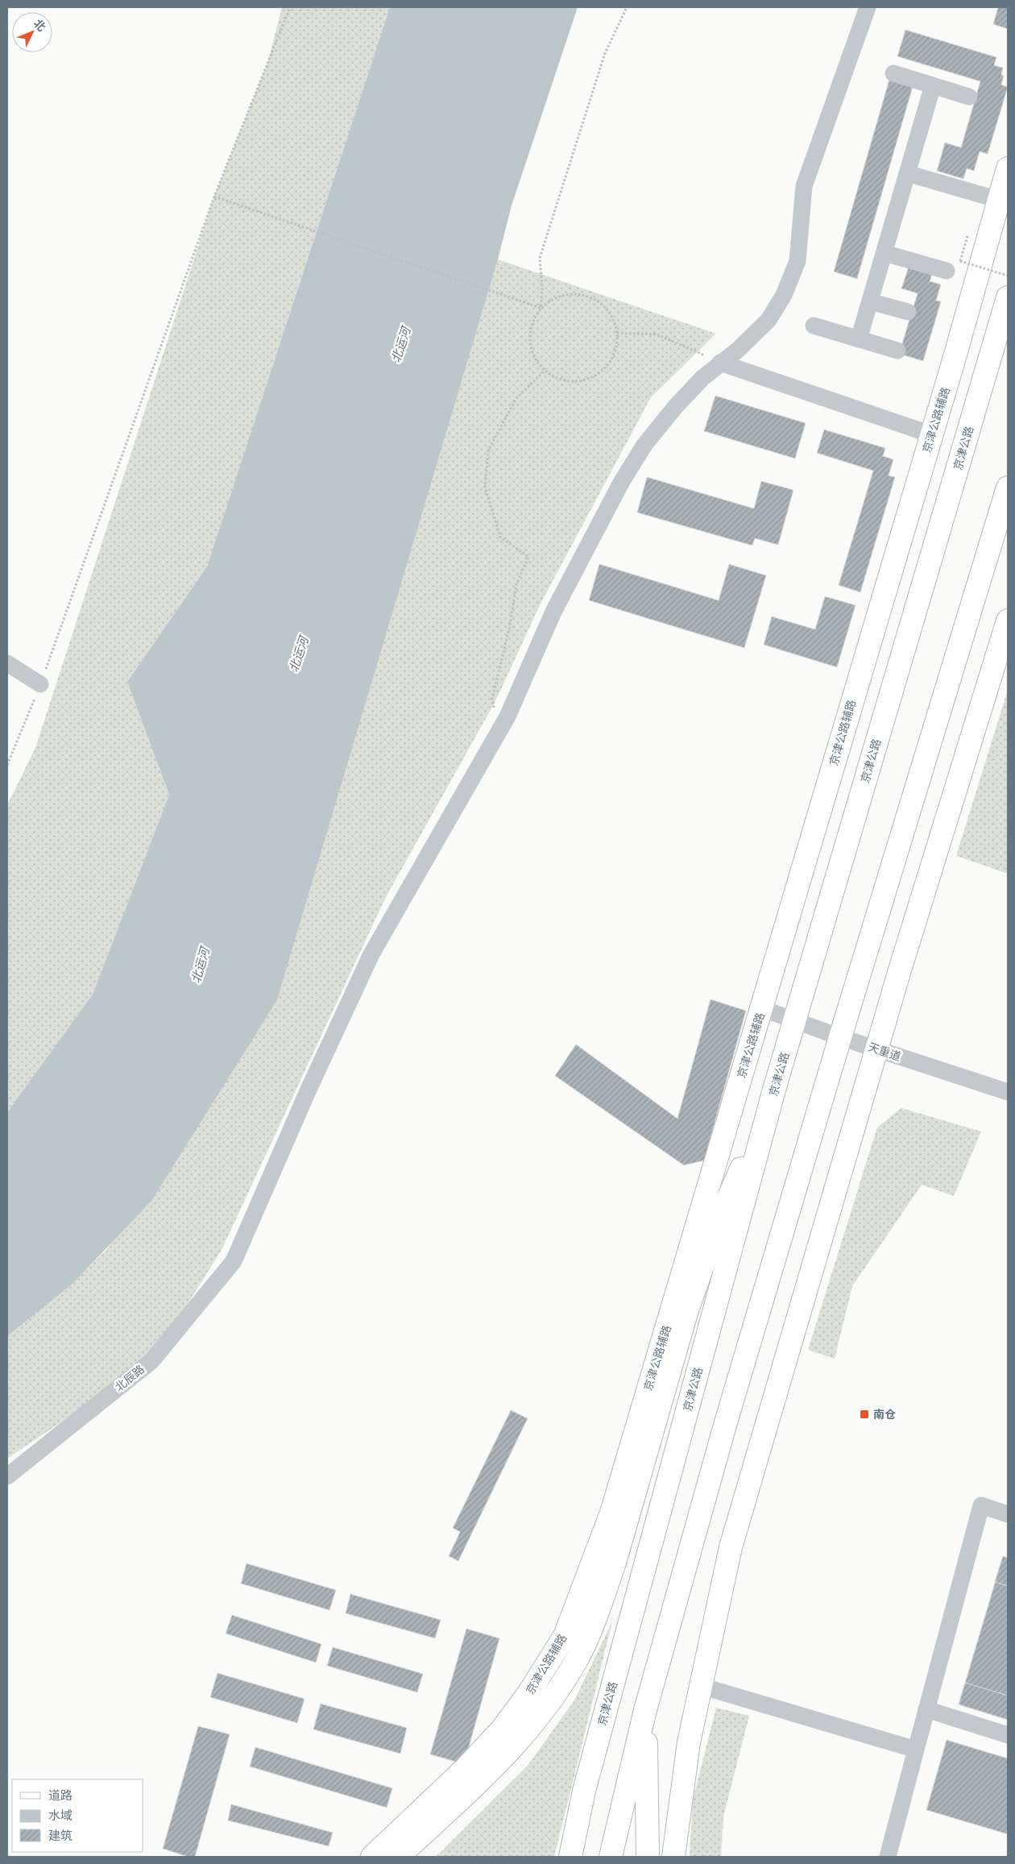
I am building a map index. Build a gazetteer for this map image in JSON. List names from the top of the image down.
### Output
{
  "streets": {
    "main road": ["京津公路辅路", "京津公路"],
    "street": ["天重道", "北辰路"]
  },
  "crossings": [
    ["京津公路辅路", "天重道"],
    ["京津公路", "天重道"]
  ],
  "water": ["北运河"],
  "places": {
    "transit": ["南仓"]
  },
  "legend": ["道路", "水域", "建筑"],
  "north": "top right"
}
